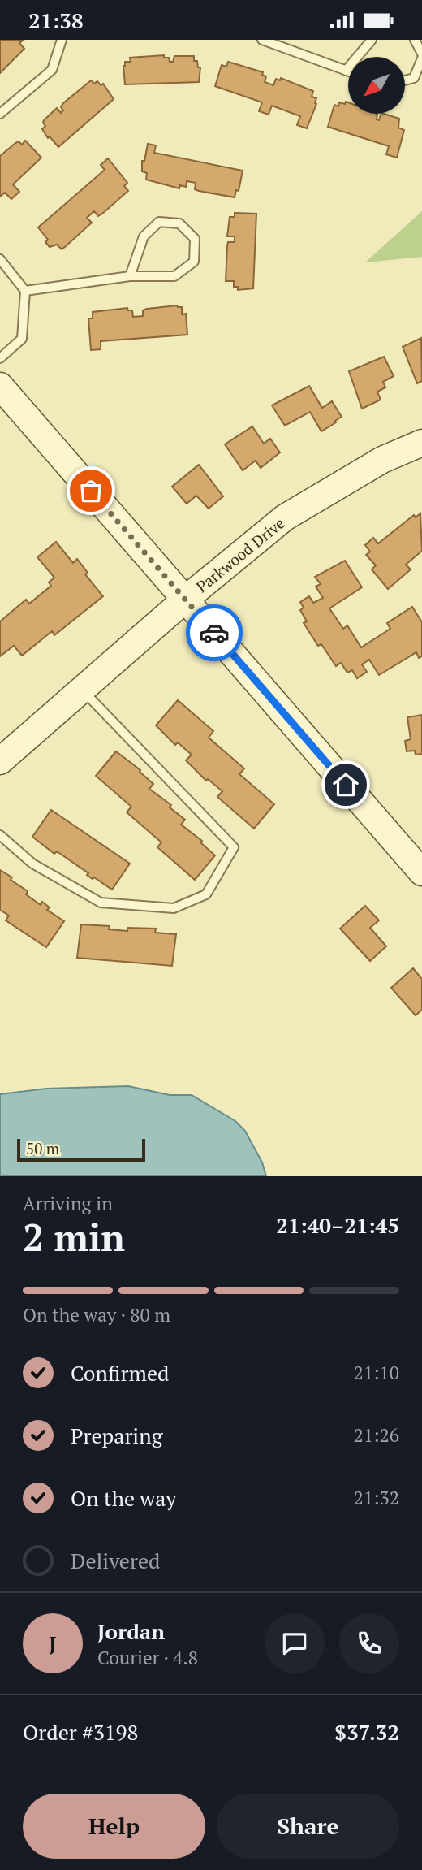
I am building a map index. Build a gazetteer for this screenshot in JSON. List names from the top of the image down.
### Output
{
  "streets": {
    "street": ["Parkwood Drive"]
  },
  "scale_bar": "50 m",
  "north": "bottom left",
  "page": {
    "status": "21:38",
    "scale": "50 m",
    "heading": ["2 min", "Arriving in", "21:40–21:45"],
    "panel": [
      "Jordan",
      "Courier · 4.8",
      "Order #3198",
      "$37.32"
    ],
    "bar": "On the way · 80 m",
    "list": [
      ["Confirmed", "21:10"],
      ["Preparing", "21:26"],
      ["On the way", "21:32"],
      "Delivered"
    ],
    "round": "J",
    "buttons": ["Help", "Share"]
  }
}
